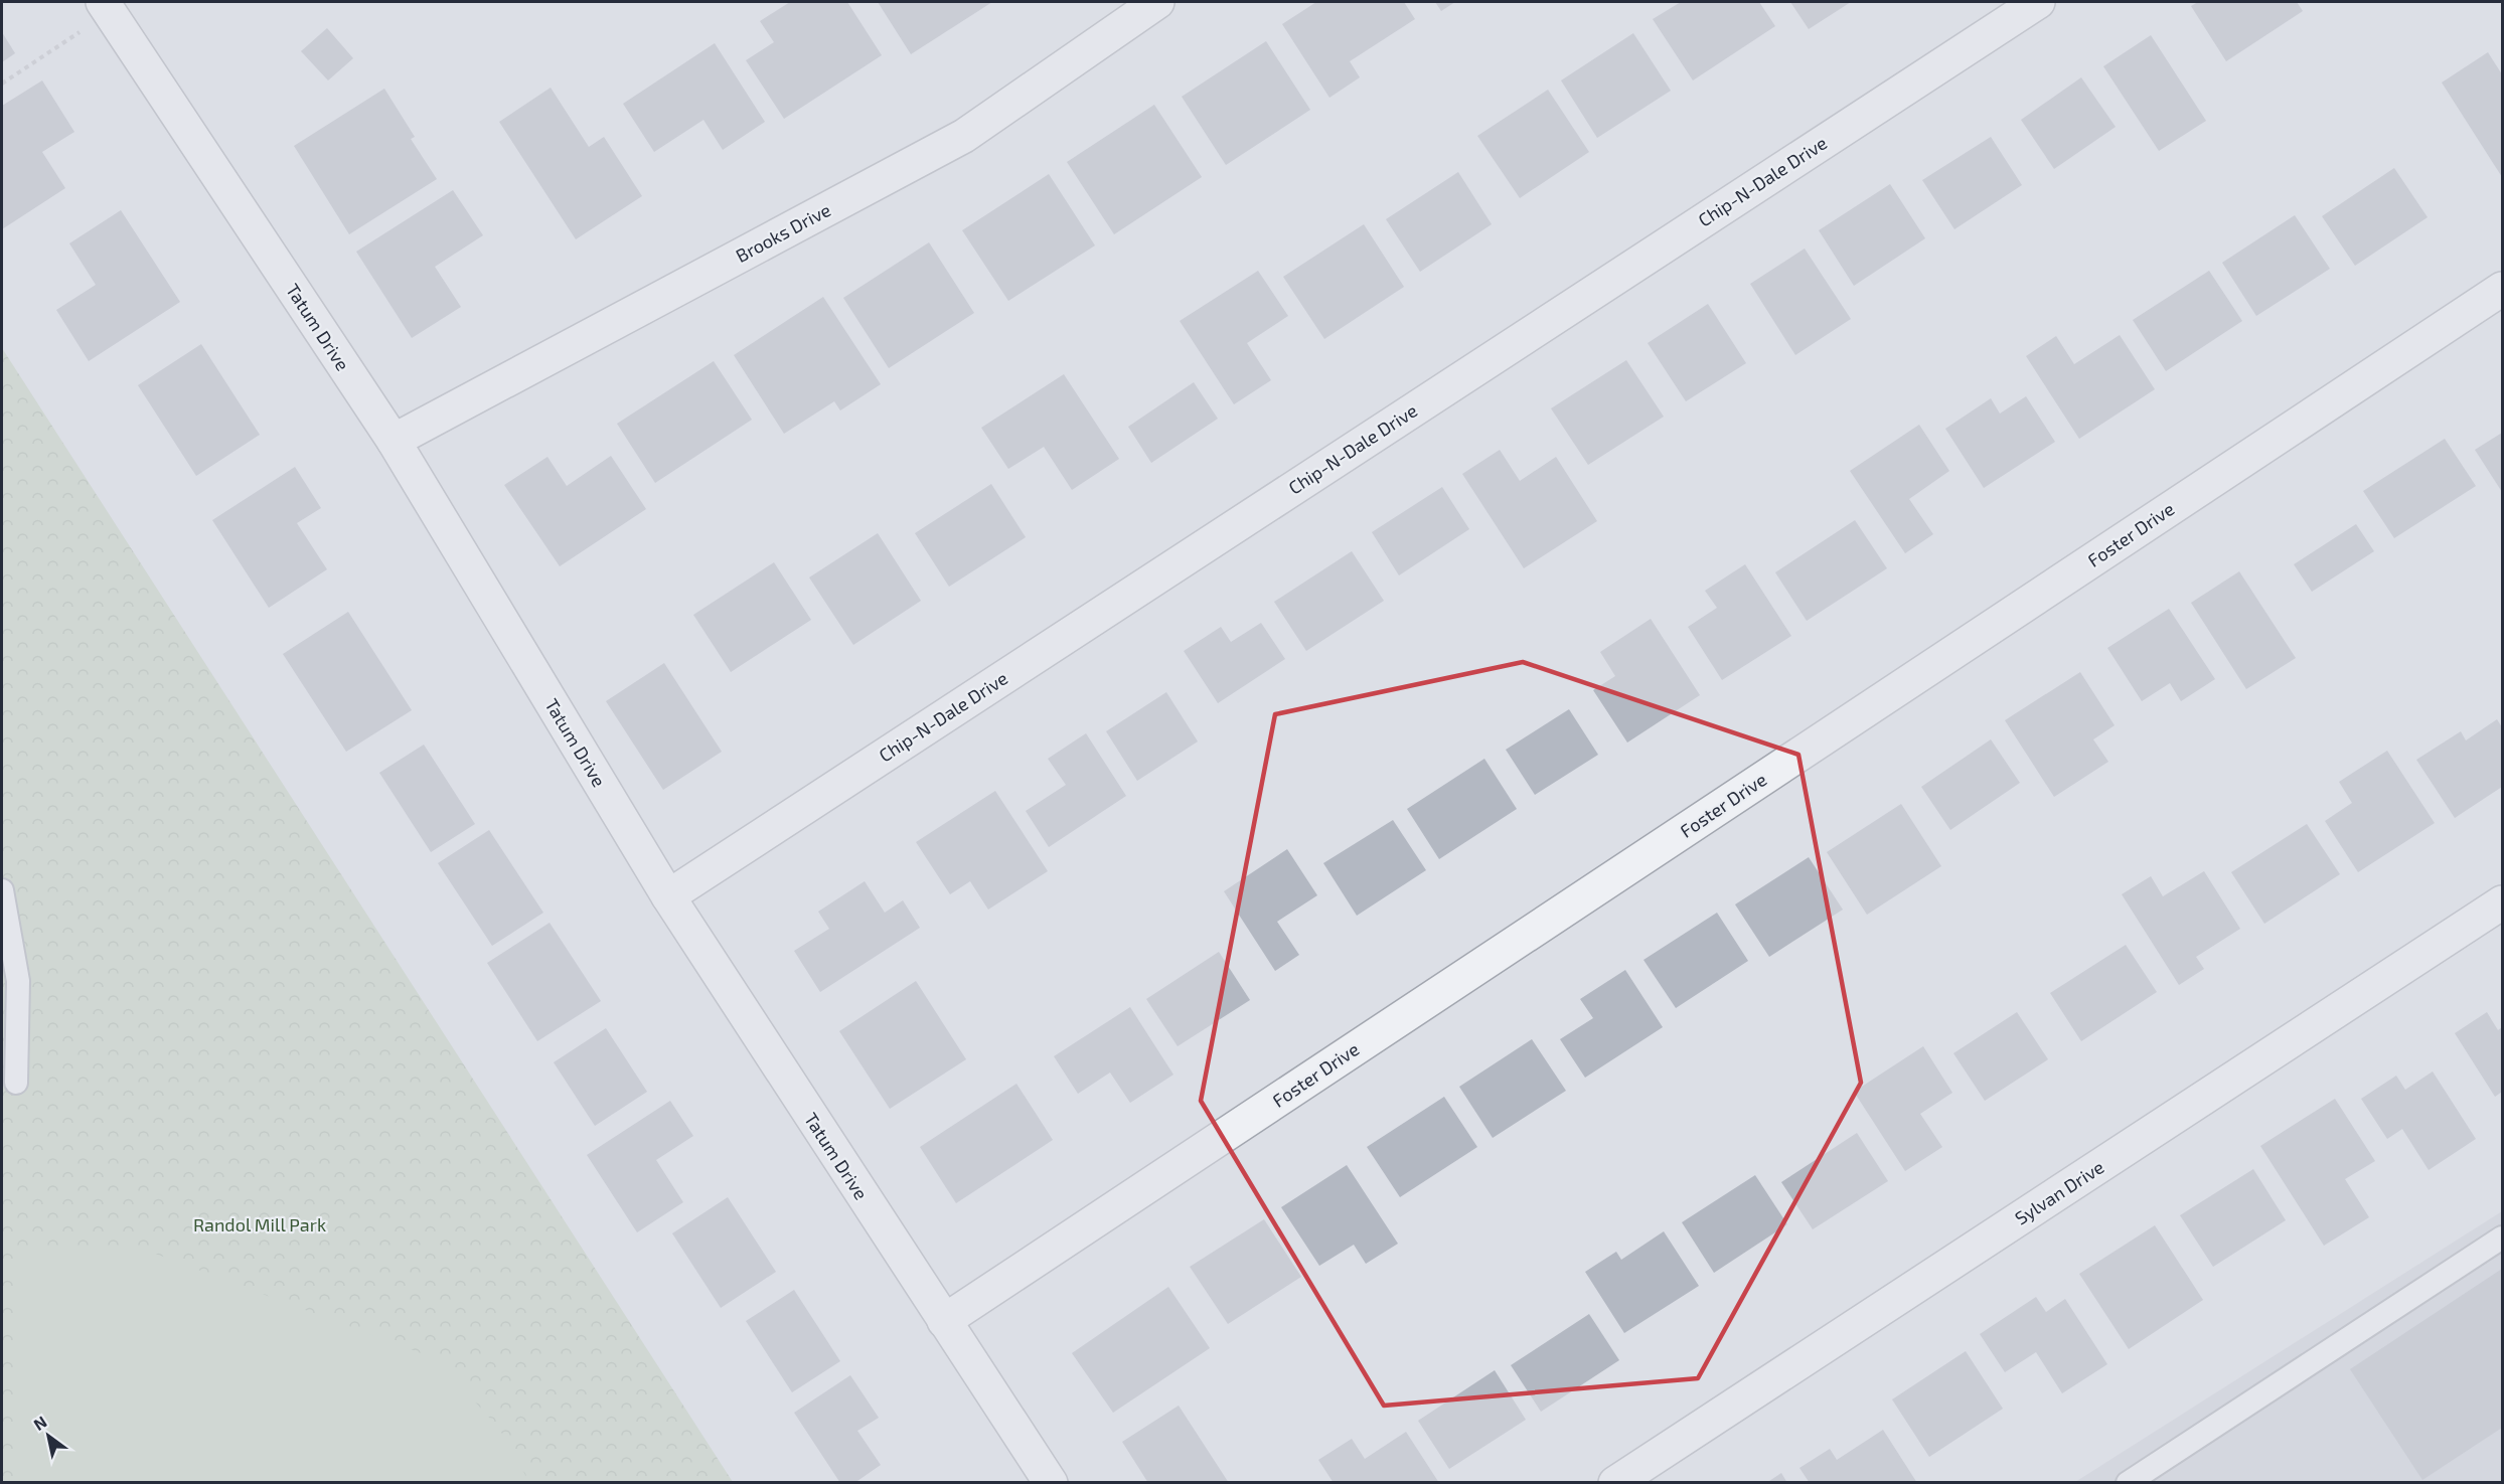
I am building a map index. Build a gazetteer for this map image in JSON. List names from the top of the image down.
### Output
{
  "streets": {
    "street": [
      "Chip-N-Dale Drive",
      "Brooks Drive",
      "Tatum Drive",
      "Foster Drive",
      "Sylvan Drive"
    ]
  },
  "crossings": [
    ["Chip-N-Dale Drive", "Tatum Drive"],
    ["Brooks Drive", "Tatum Drive"],
    ["Tatum Drive", "Foster Drive"]
  ],
  "parks": ["Randol Mill Park"],
  "north": "top left"
}
